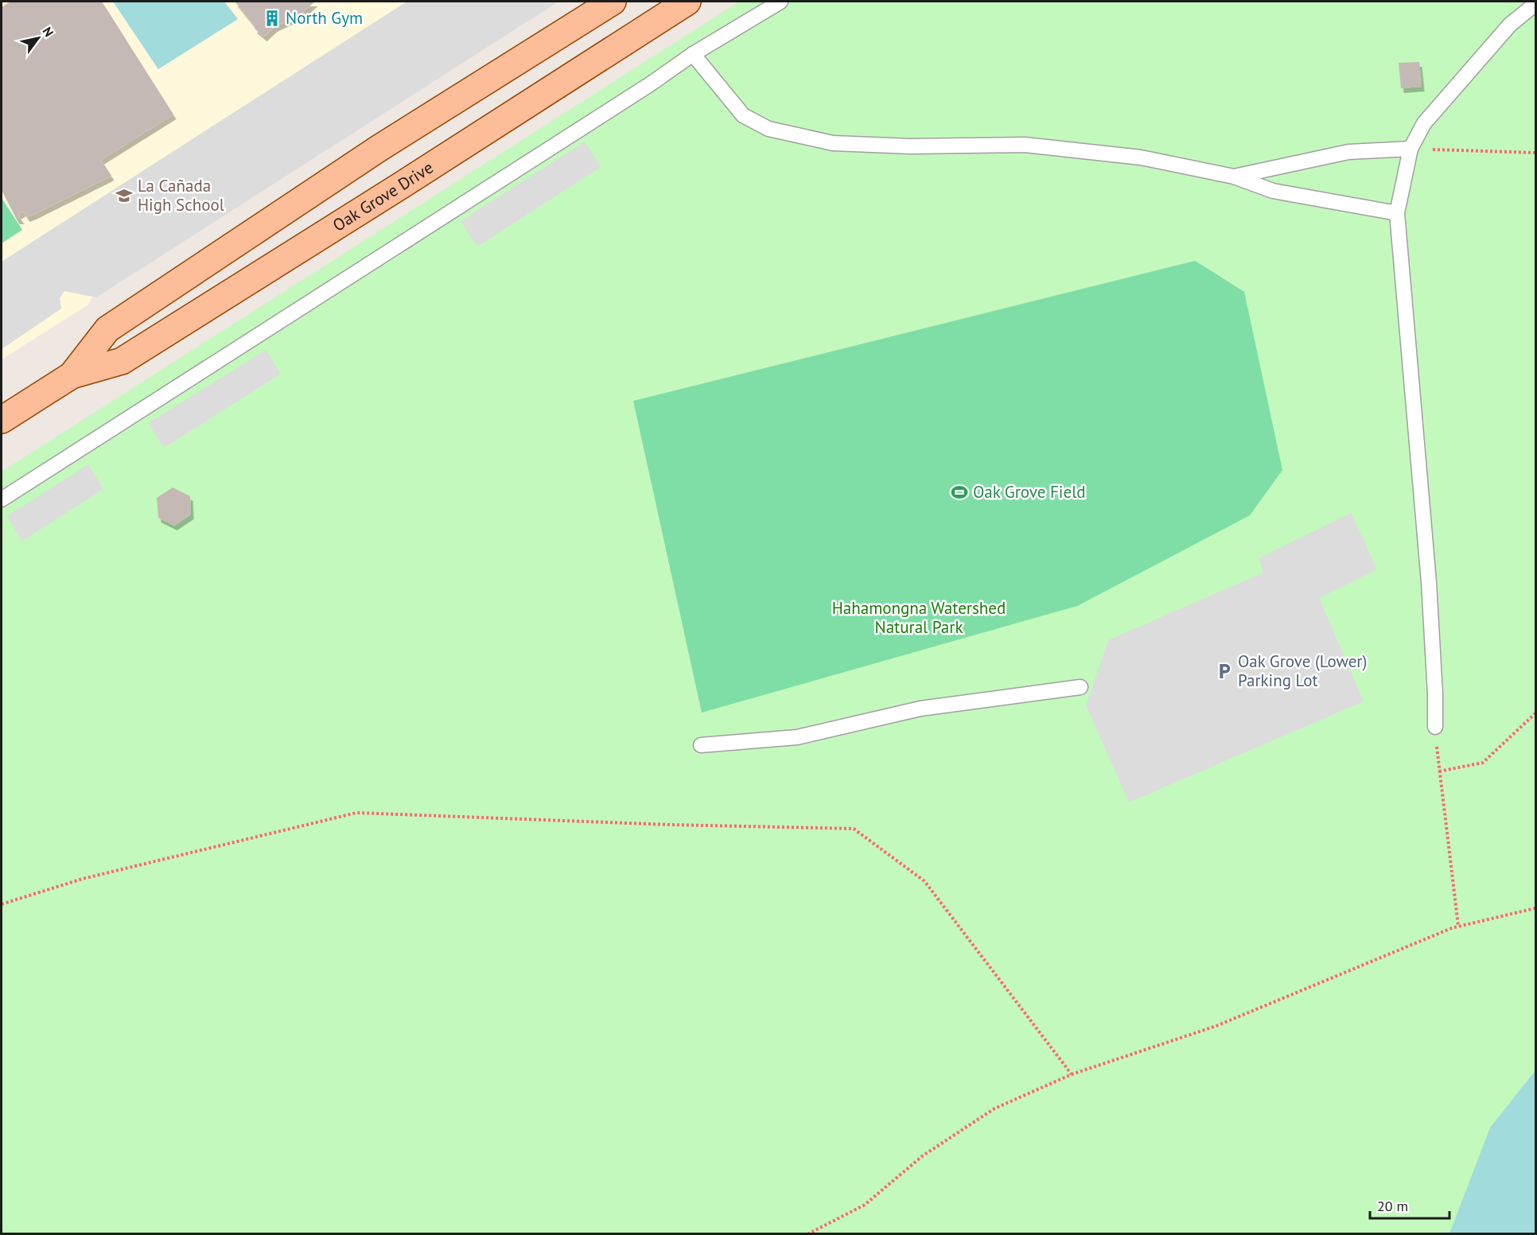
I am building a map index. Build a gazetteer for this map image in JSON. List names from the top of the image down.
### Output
{
  "streets": {
    "main road": ["Oak Grove Drive"]
  },
  "parks": ["Hahamongna Watershed Natural Park"],
  "places": {
    "building": ["North Gym"],
    "school or university": ["La Cañada High School"],
    "sports": ["Oak Grove Field"],
    "parking": ["Oak Grove (Lower) Parking Lot"]
  },
  "scale_bar": "20 m",
  "north": "top right"
}
